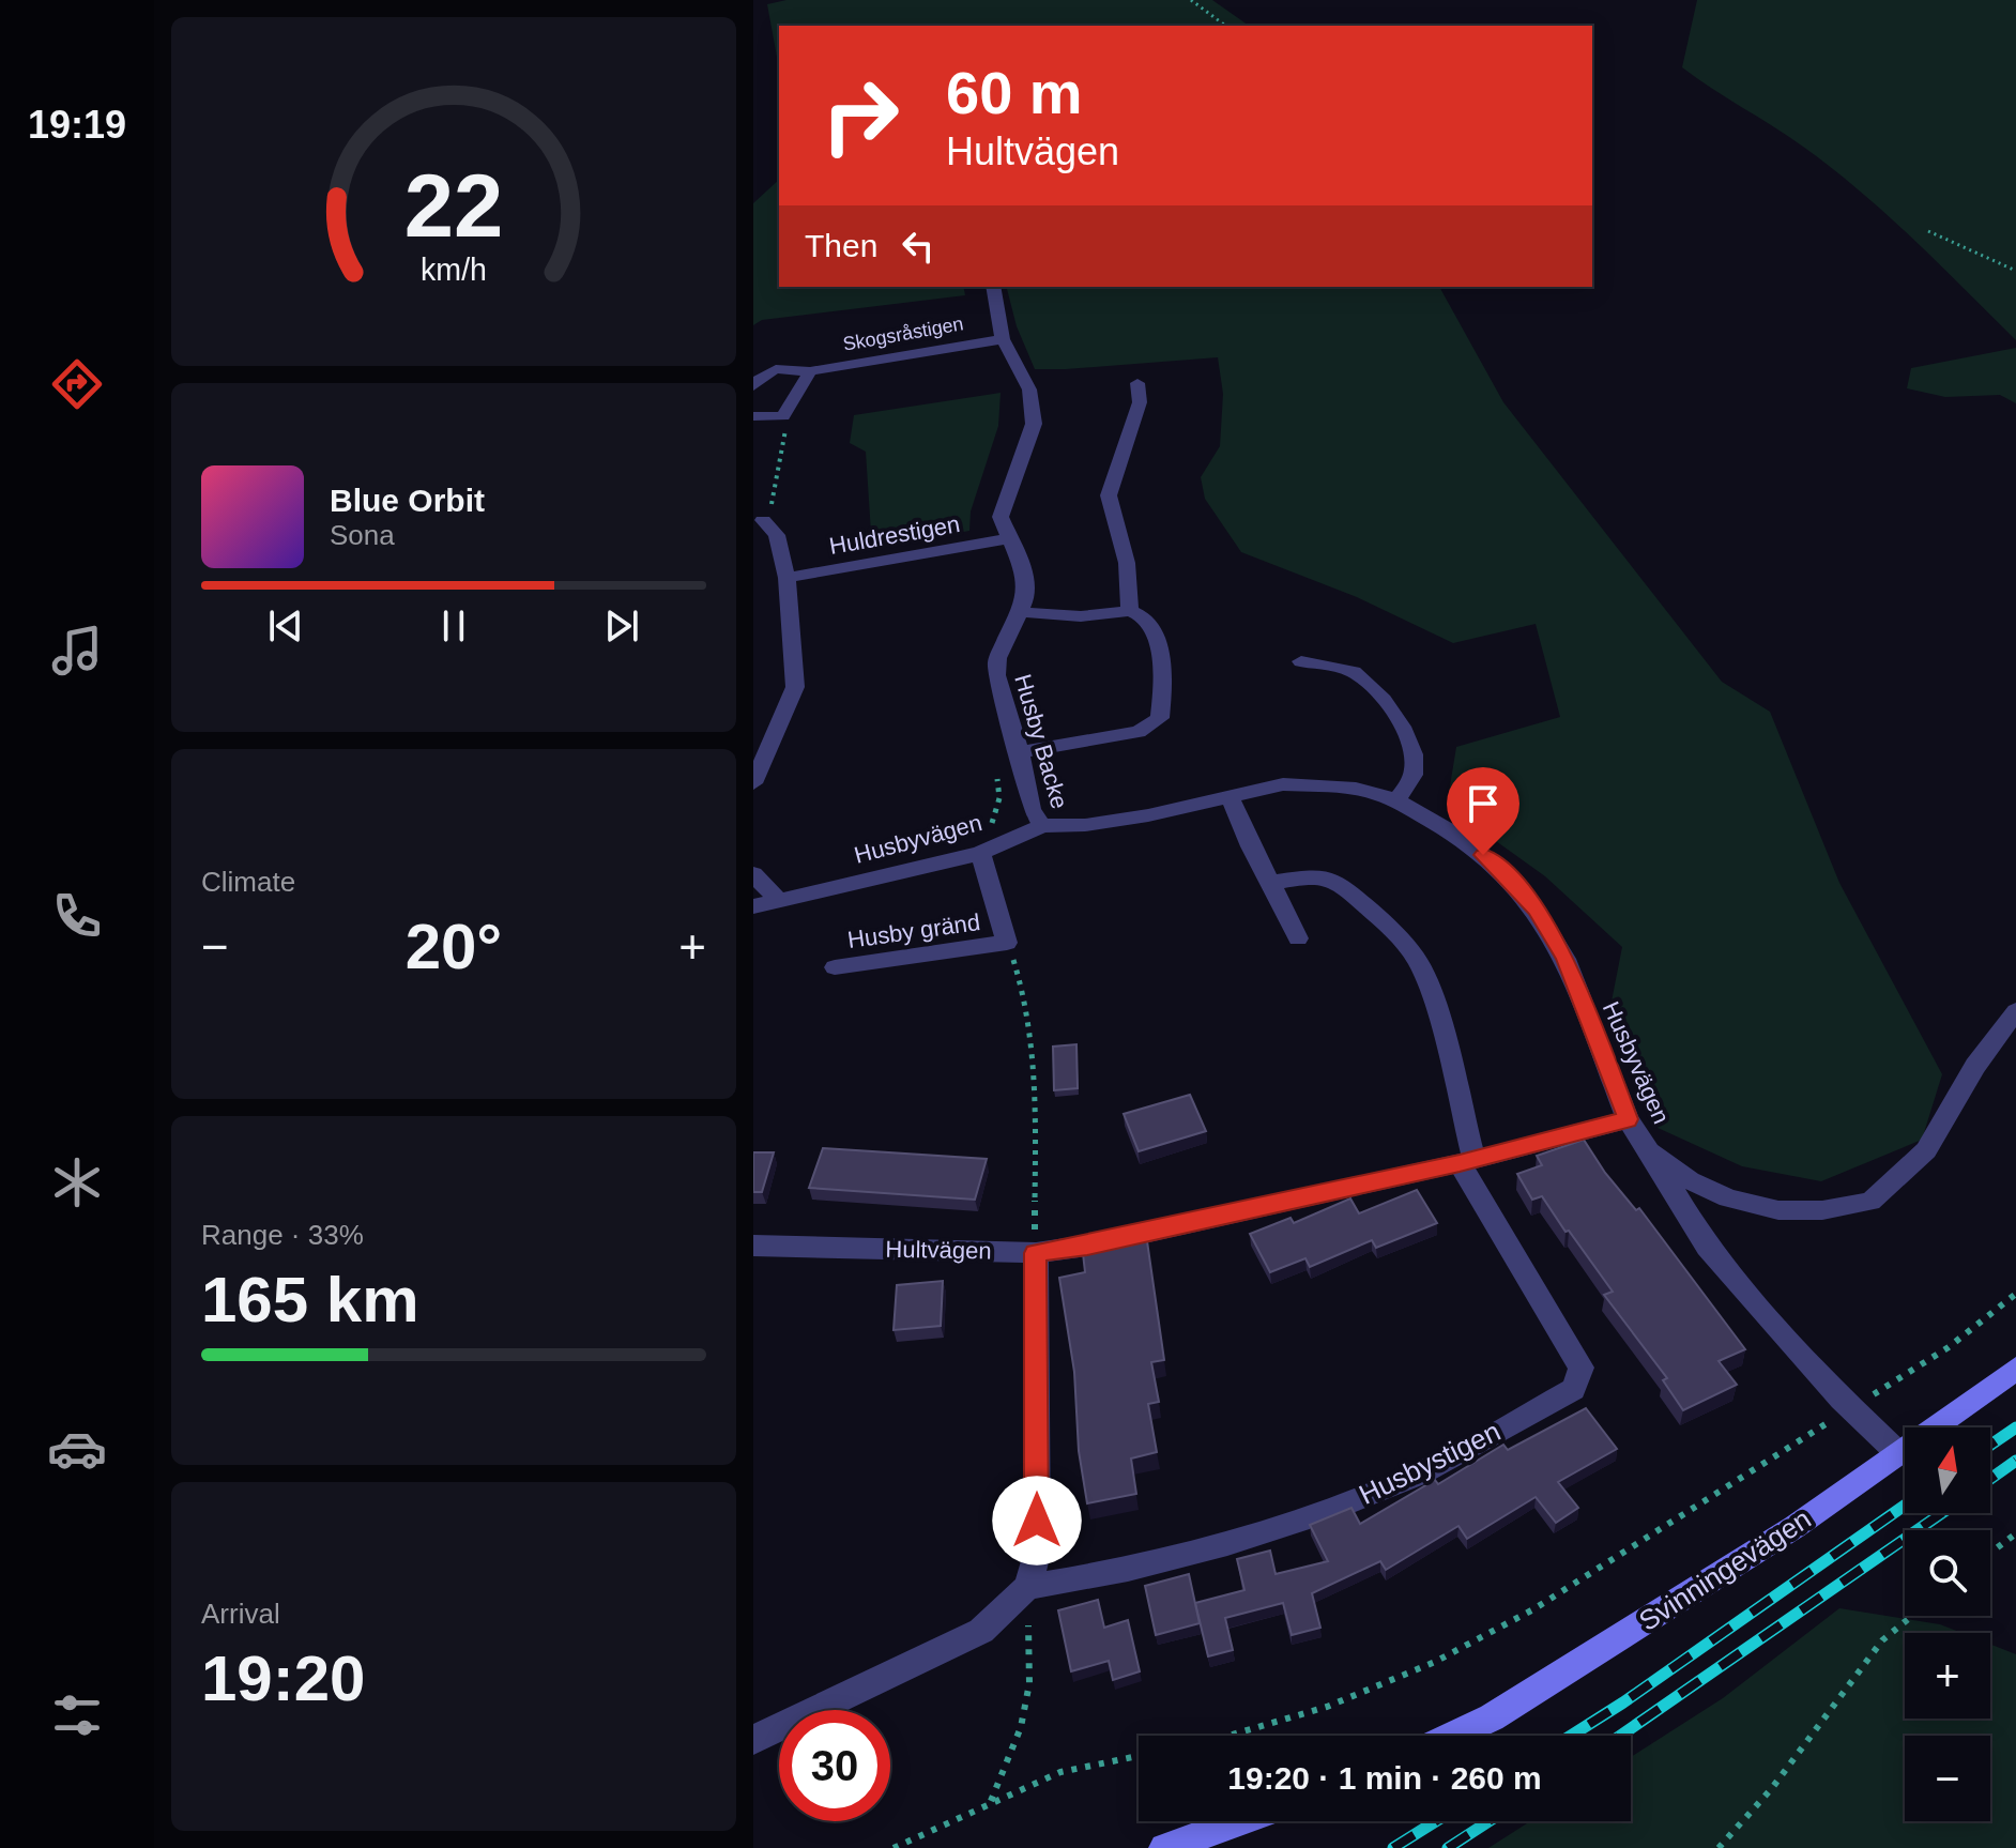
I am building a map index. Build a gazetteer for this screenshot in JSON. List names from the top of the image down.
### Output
{
  "streets": {
    "main road": ["Svinningevägen"],
    "street": [
      "Skogsråstigen",
      "Huldrestigen",
      "Husby Backe",
      "Husbyvägen",
      "Husby gränd",
      "Hultvägen",
      "Husbystigen"
    ]
  },
  "crossings": [
    ["Skogsråstigen", "Husby Backe"],
    ["Huldrestigen", "Husby Backe"],
    ["Husby Backe", "Husbyvägen"],
    ["Husbyvägen", "Husby gränd"],
    ["Husbyvägen", "Hultvägen"],
    ["Hultvägen", "Husbystigen"]
  ],
  "north": "top",
  "page": {
    "tabs": "19:19",
    "turn": ["60 m", "Hultvägen"],
    "then": "Then",
    "song": ["Blue Orbit", "Sona"],
    "tile": [
      "Climate",
      ["Range · 33%", "165 km"],
      ["Arrival", "19:20"]
    ],
    "heat": ["−", "20°", "+"],
    "map_buttons": ["+", "−"],
    "limit": "30",
    "trip": "19:20 · 1 min · 260 m",
    "gauge": ["22", "km/h"]
  }
}
